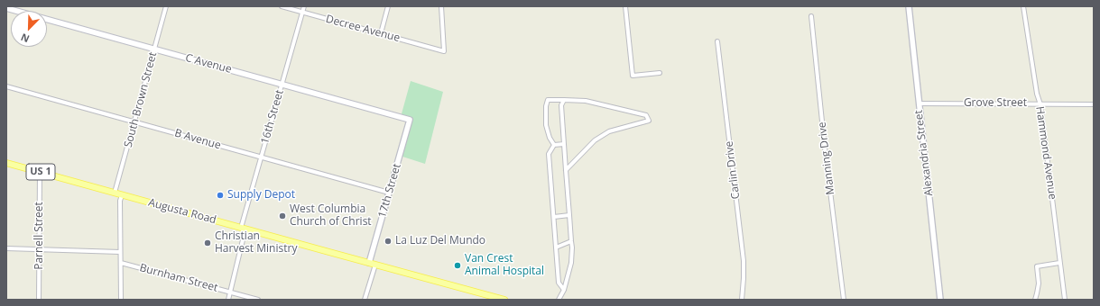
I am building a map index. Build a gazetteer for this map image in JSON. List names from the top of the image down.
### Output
{
  "streets": {
    "main road": ["US 1", "Augusta Road"],
    "street": [
      "Decree Avenue",
      "C Avenue",
      "South Brown Street",
      "Grove Street",
      "16th Street",
      "B Avenue",
      "Alexandria Street",
      "Hammond Avenue",
      "Manning Drive",
      "Carlin Drive",
      "17th Street",
      "Parnell Street",
      "Burnham Street"
    ]
  },
  "crossings": [
    ["Decree Avenue", "16th Street"],
    ["C Avenue", "South Brown Street"],
    ["C Avenue", "16th Street"],
    ["C Avenue", "17th Street"],
    ["South Brown Street", "B Avenue"],
    ["South Brown Street", "Augusta Road"],
    ["Grove Street", "Alexandria Street"],
    ["Grove Street", "Hammond Avenue"],
    ["16th Street", "B Avenue"],
    ["16th Street", "Augusta Road"],
    ["16th Street", "Burnham Street"],
    ["B Avenue", "17th Street"],
    ["17th Street", "Augusta Road"],
    ["Augusta Road", "Parnell Street"]
  ],
  "places": [
    "Supply Depot",
    "West Columbia Church of Christ",
    "La Luz Del Mundo",
    "Christian Harvest Ministry",
    "Van Crest Animal Hospital"
  ],
  "north": "bottom left"
}
